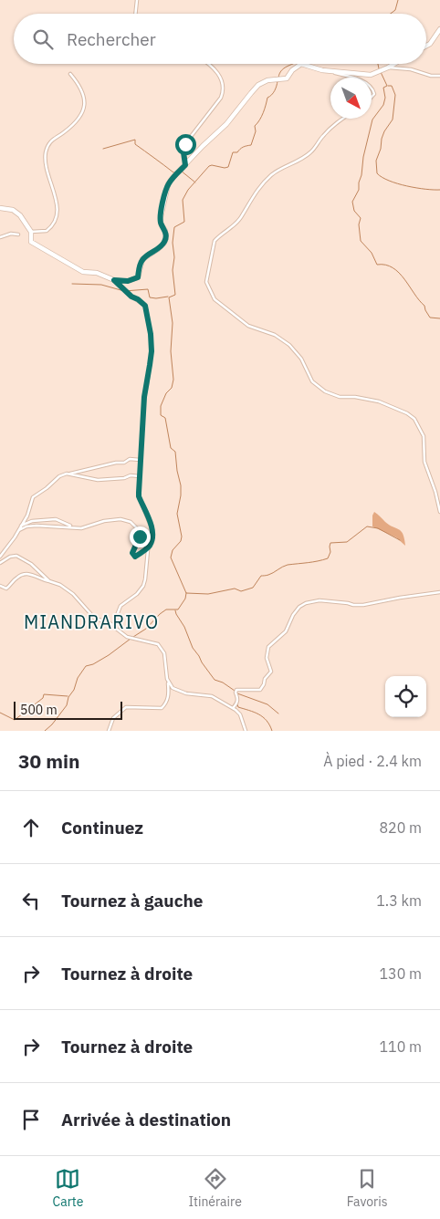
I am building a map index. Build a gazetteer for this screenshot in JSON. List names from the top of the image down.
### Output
{
  "districts": ["MIANDRARIVO"],
  "scale_bar": "500 m",
  "north": "bottom right",
  "page": {
    "search": "Rechercher",
    "scale": "500 m",
    "heading": ["30 min", "À pied · 2.4 km"],
    "list": [
      ["Continuez", "820 m"],
      ["Tournez à gauche", "1.3 km"],
      ["Tournez à droite", "130 m"],
      ["Tournez à droite", "110 m"],
      "Arrivée à destination"
    ],
    "nav": ["Carte", "Itinéraire", "Favoris"]
  }
}
